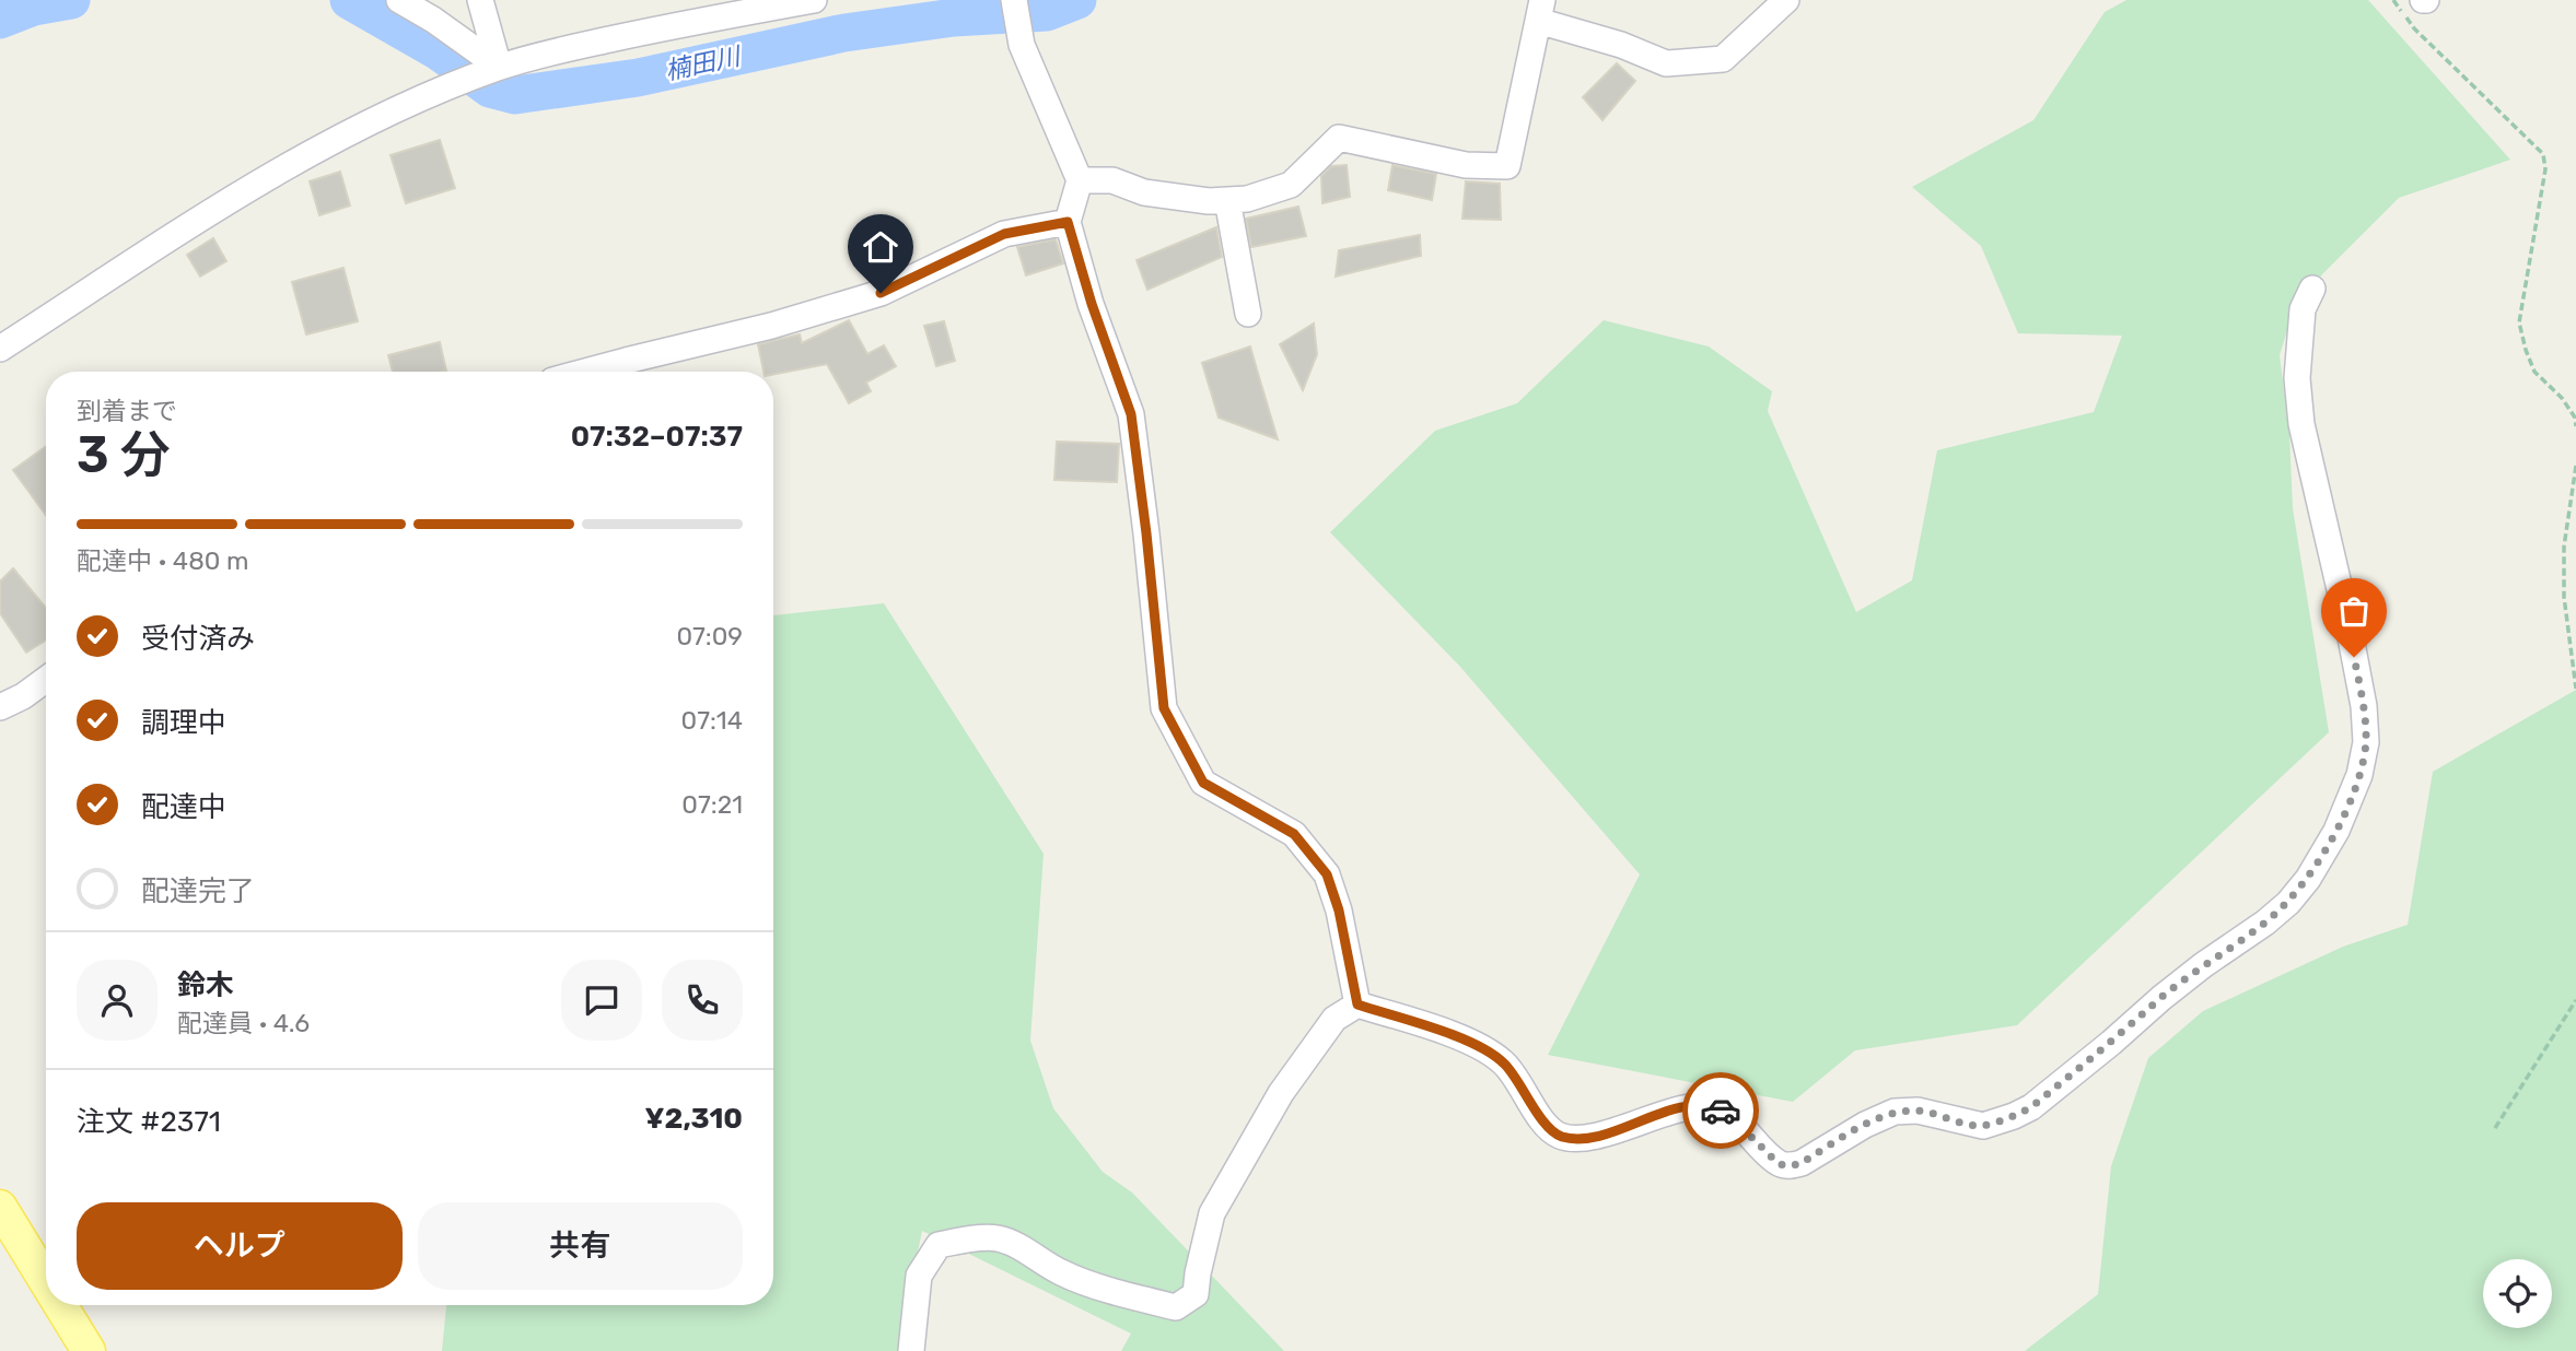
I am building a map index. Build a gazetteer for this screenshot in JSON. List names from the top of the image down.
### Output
{
  "water": ["楠田川"],
  "page": {
    "heading": ["3 分", "到着まで", "07:32–07:37"],
    "panel": [
      "鈴木",
      "配達員 · 4.6",
      "注文 #2371",
      "¥2,310"
    ],
    "bar": "配達中 · 480 m",
    "list": [
      ["受付済み", "07:09"],
      ["調理中", "07:14"],
      ["配達中", "07:21"],
      "配達完了"
    ],
    "buttons": ["ヘルプ", "共有"]
  }
}
